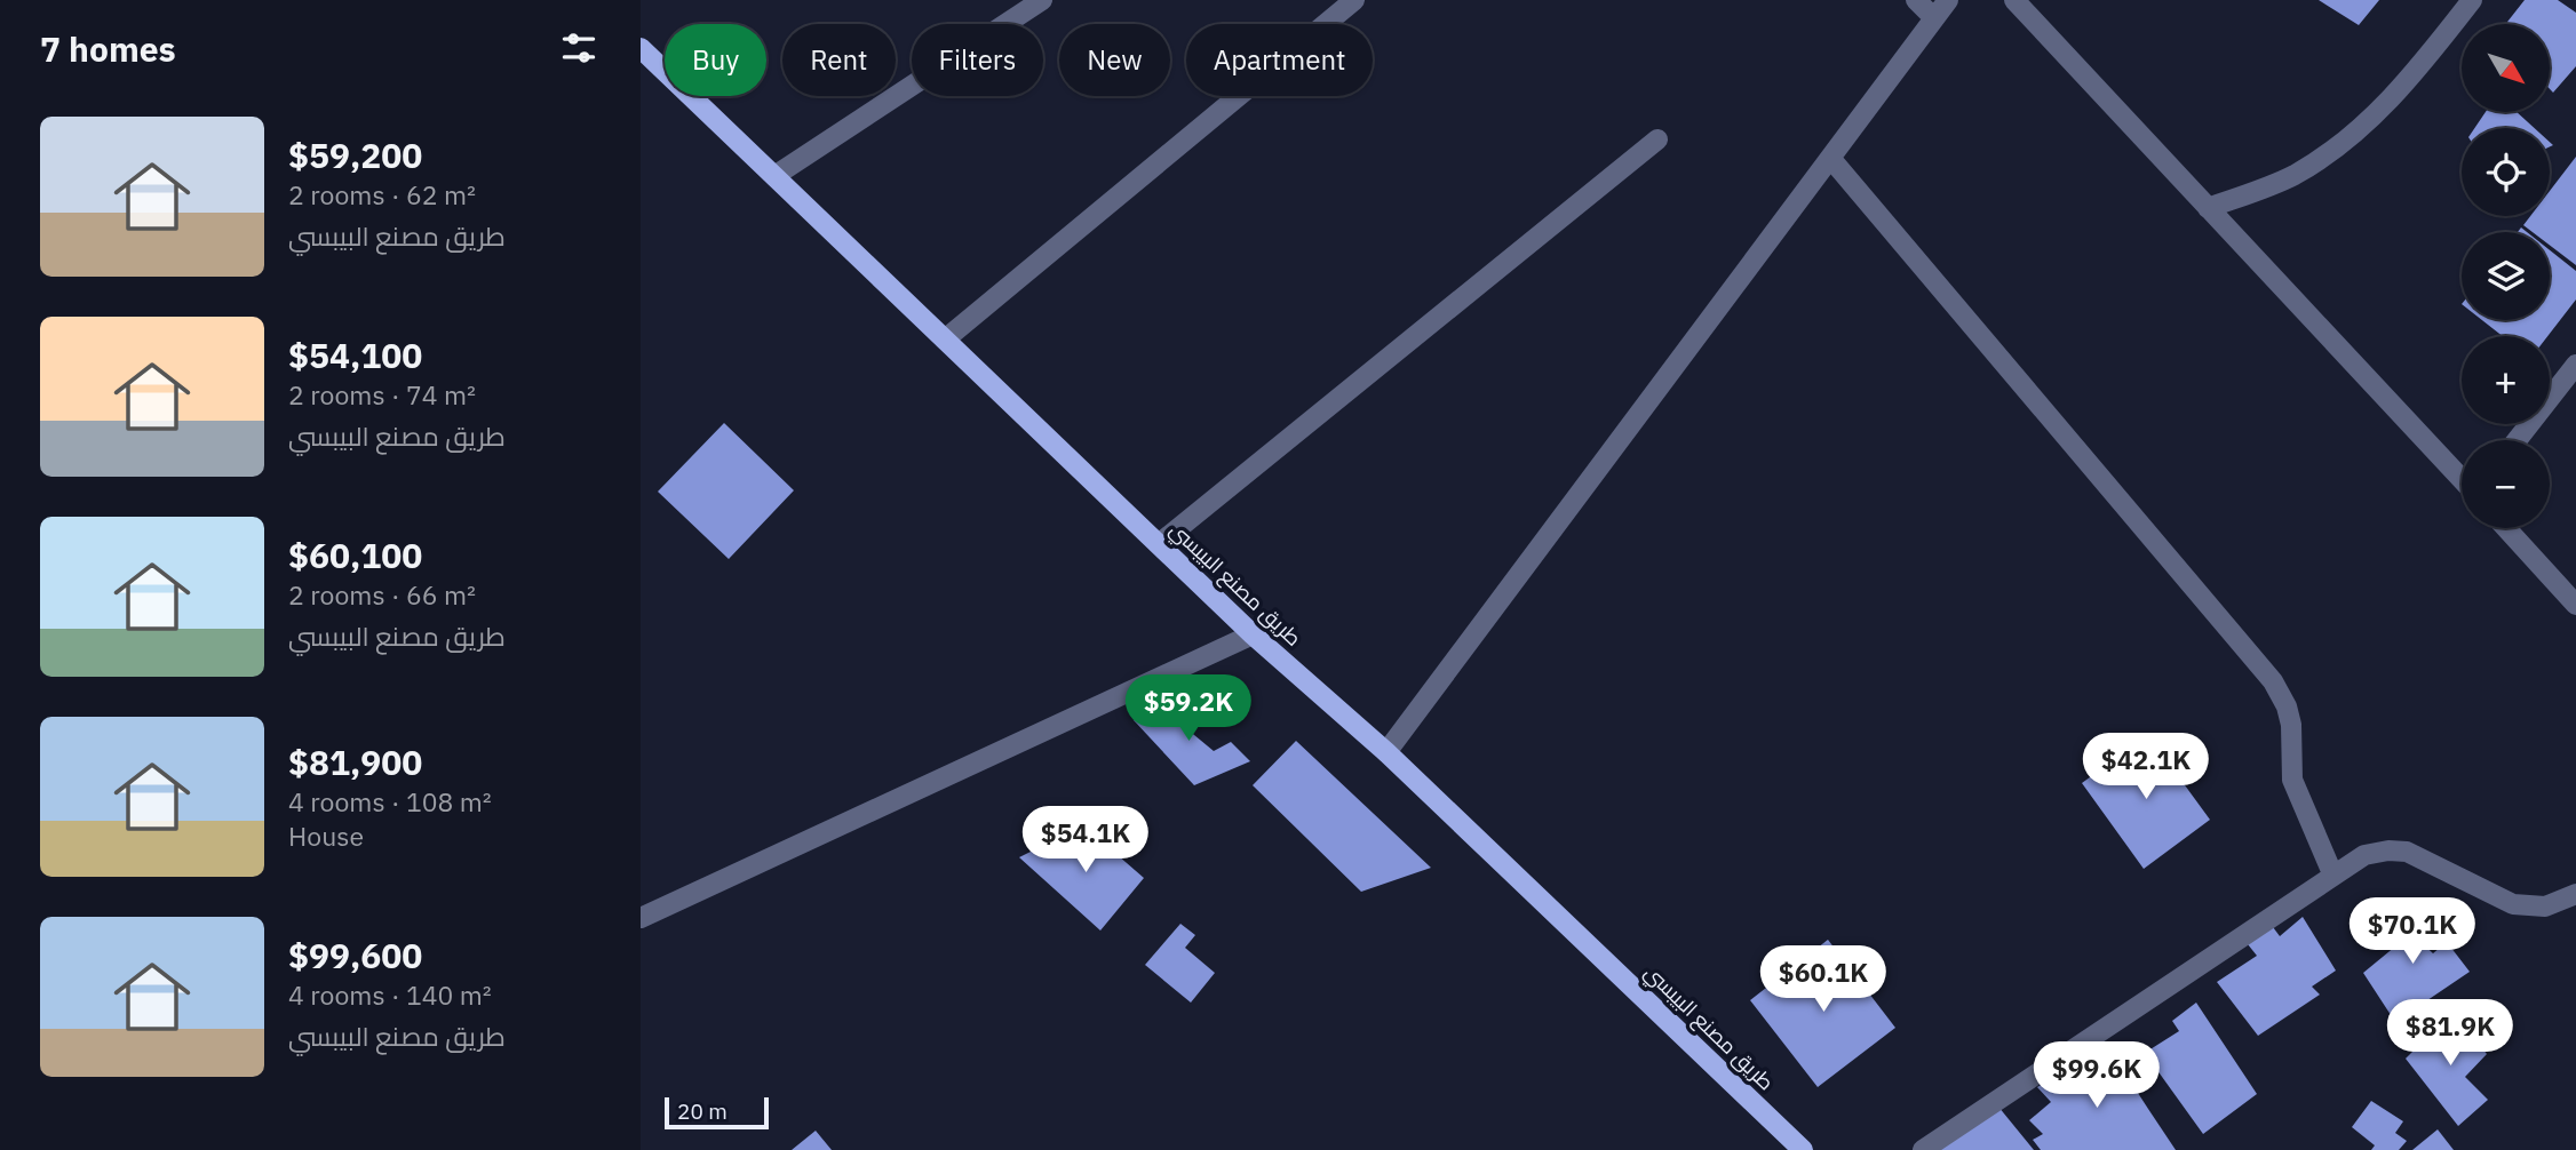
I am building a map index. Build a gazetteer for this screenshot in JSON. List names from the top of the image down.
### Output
{
  "streets": {
    "main road": ["طريق مصنع البيبسي"]
  },
  "scale_bar": "20 m",
  "north": "bottom right",
  "page": {
    "heading": "7 homes",
    "map_buttons": ["+", "−"],
    "chip": [
      "Buy",
      "Rent",
      "Filters",
      "New",
      "Apartment"
    ],
    "list": [
      {
        "name": "$59,200",
        "note": "2 rooms · 62 m² · طريق مصنع البيبسي"
      },
      {
        "name": "$54,100",
        "note": "2 rooms · 74 m² · طريق مصنع البيبسي"
      },
      {
        "name": "$60,100",
        "note": "2 rooms · 66 m² · طريق مصنع البيبسي"
      },
      {
        "name": "$81,900",
        "note": "4 rooms · 108 m² · House"
      },
      {
        "name": "$99,600",
        "note": "4 rooms · 140 m² · طريق مصنع البيبسي"
      }
    ],
    "price": [
      "$59.2K",
      "$42.1K",
      "$54.1K",
      "$70.1K",
      "$60.1K",
      "$81.9K",
      "$99.6K"
    ],
    "scale": "20 m"
  }
}
